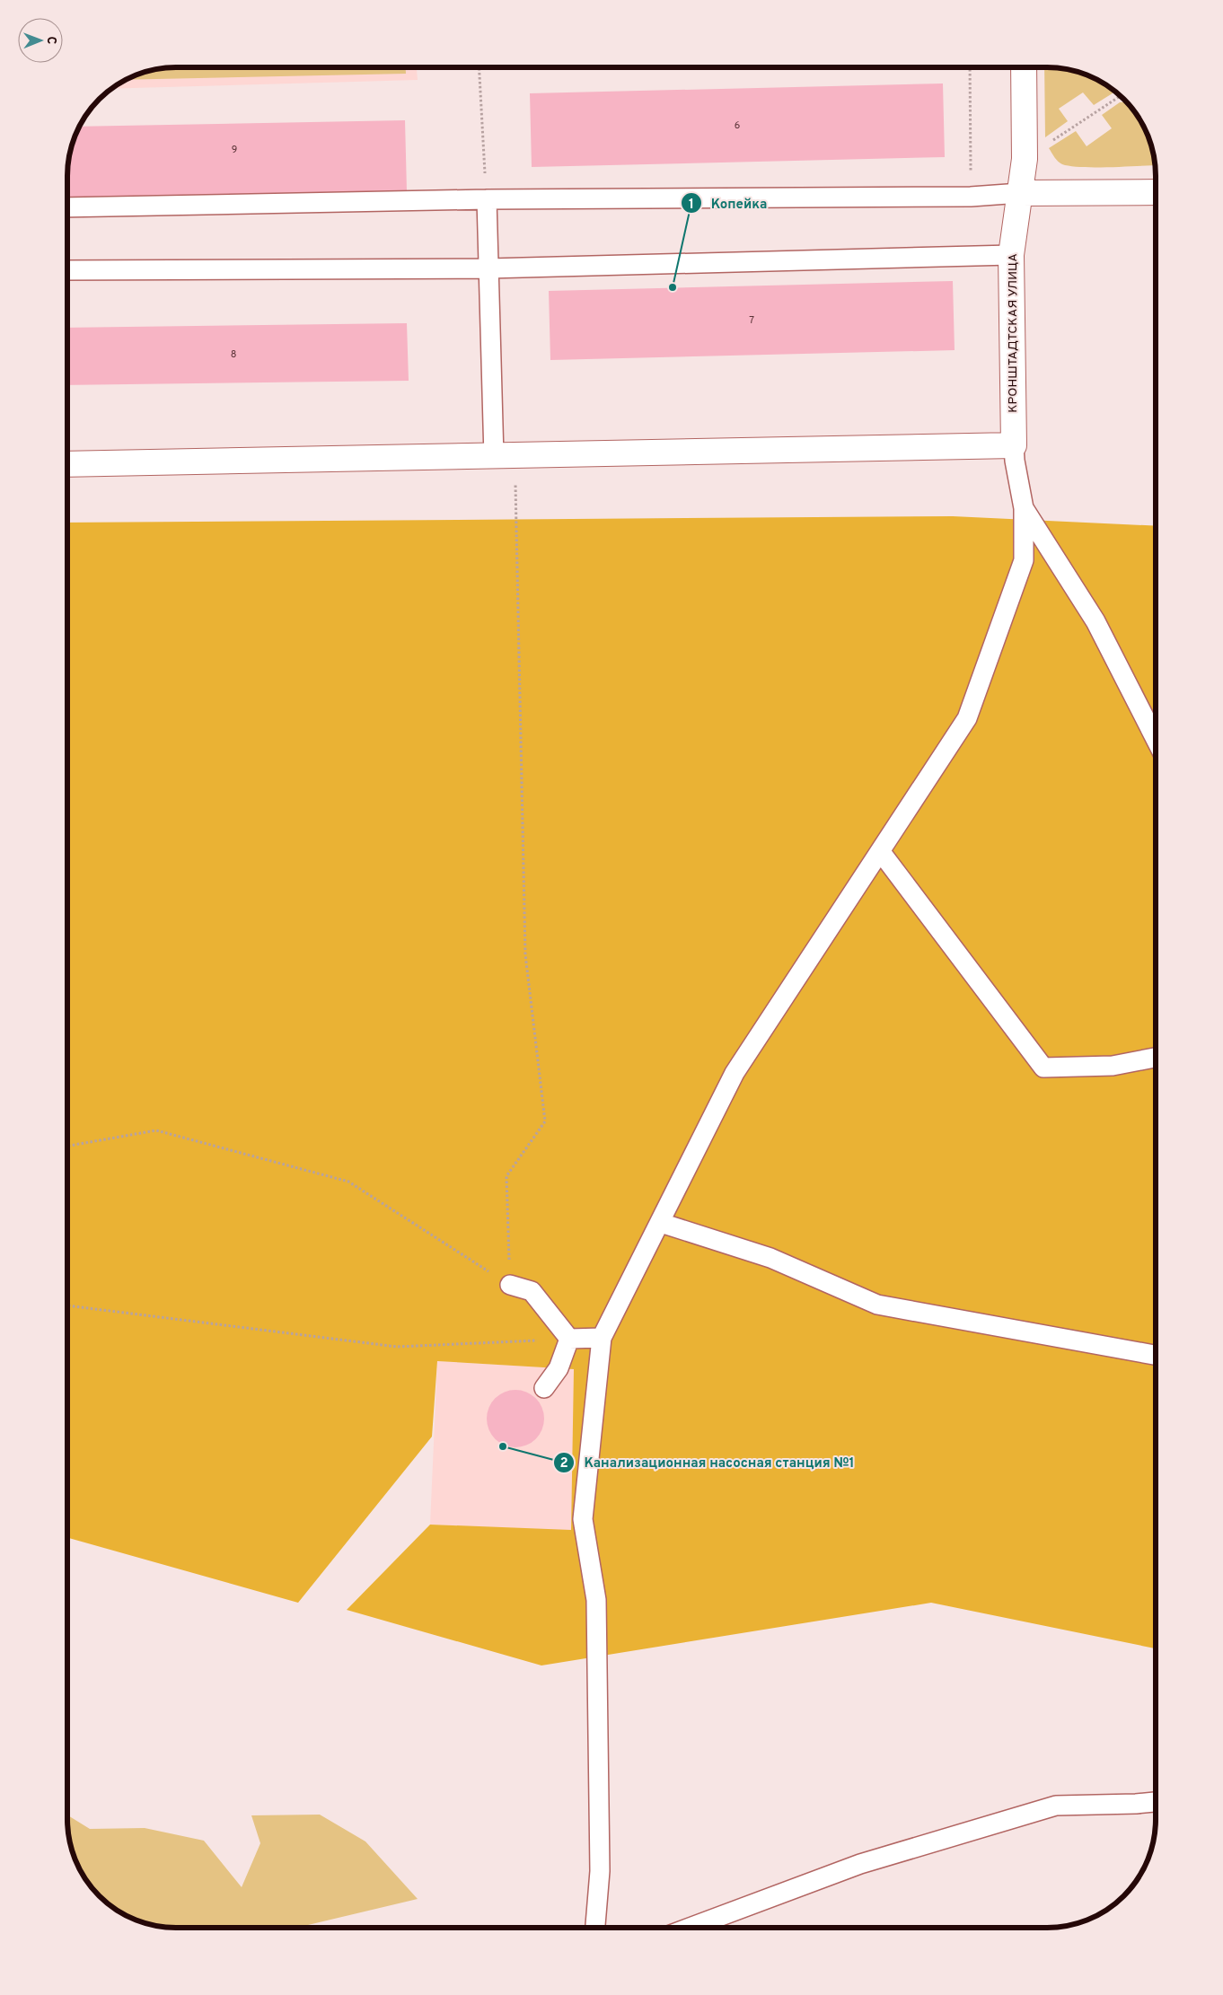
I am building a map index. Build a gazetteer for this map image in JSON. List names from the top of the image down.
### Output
{
  "streets": {
    "street": ["КРОНШТАДТСКАЯ УЛИЦА"]
  },
  "places": ["Копейка", "Канализационная насосная станция №1"],
  "house_numbers": [
    "6",
    "9",
    "7",
    "8"
  ],
  "north": "right"
}
